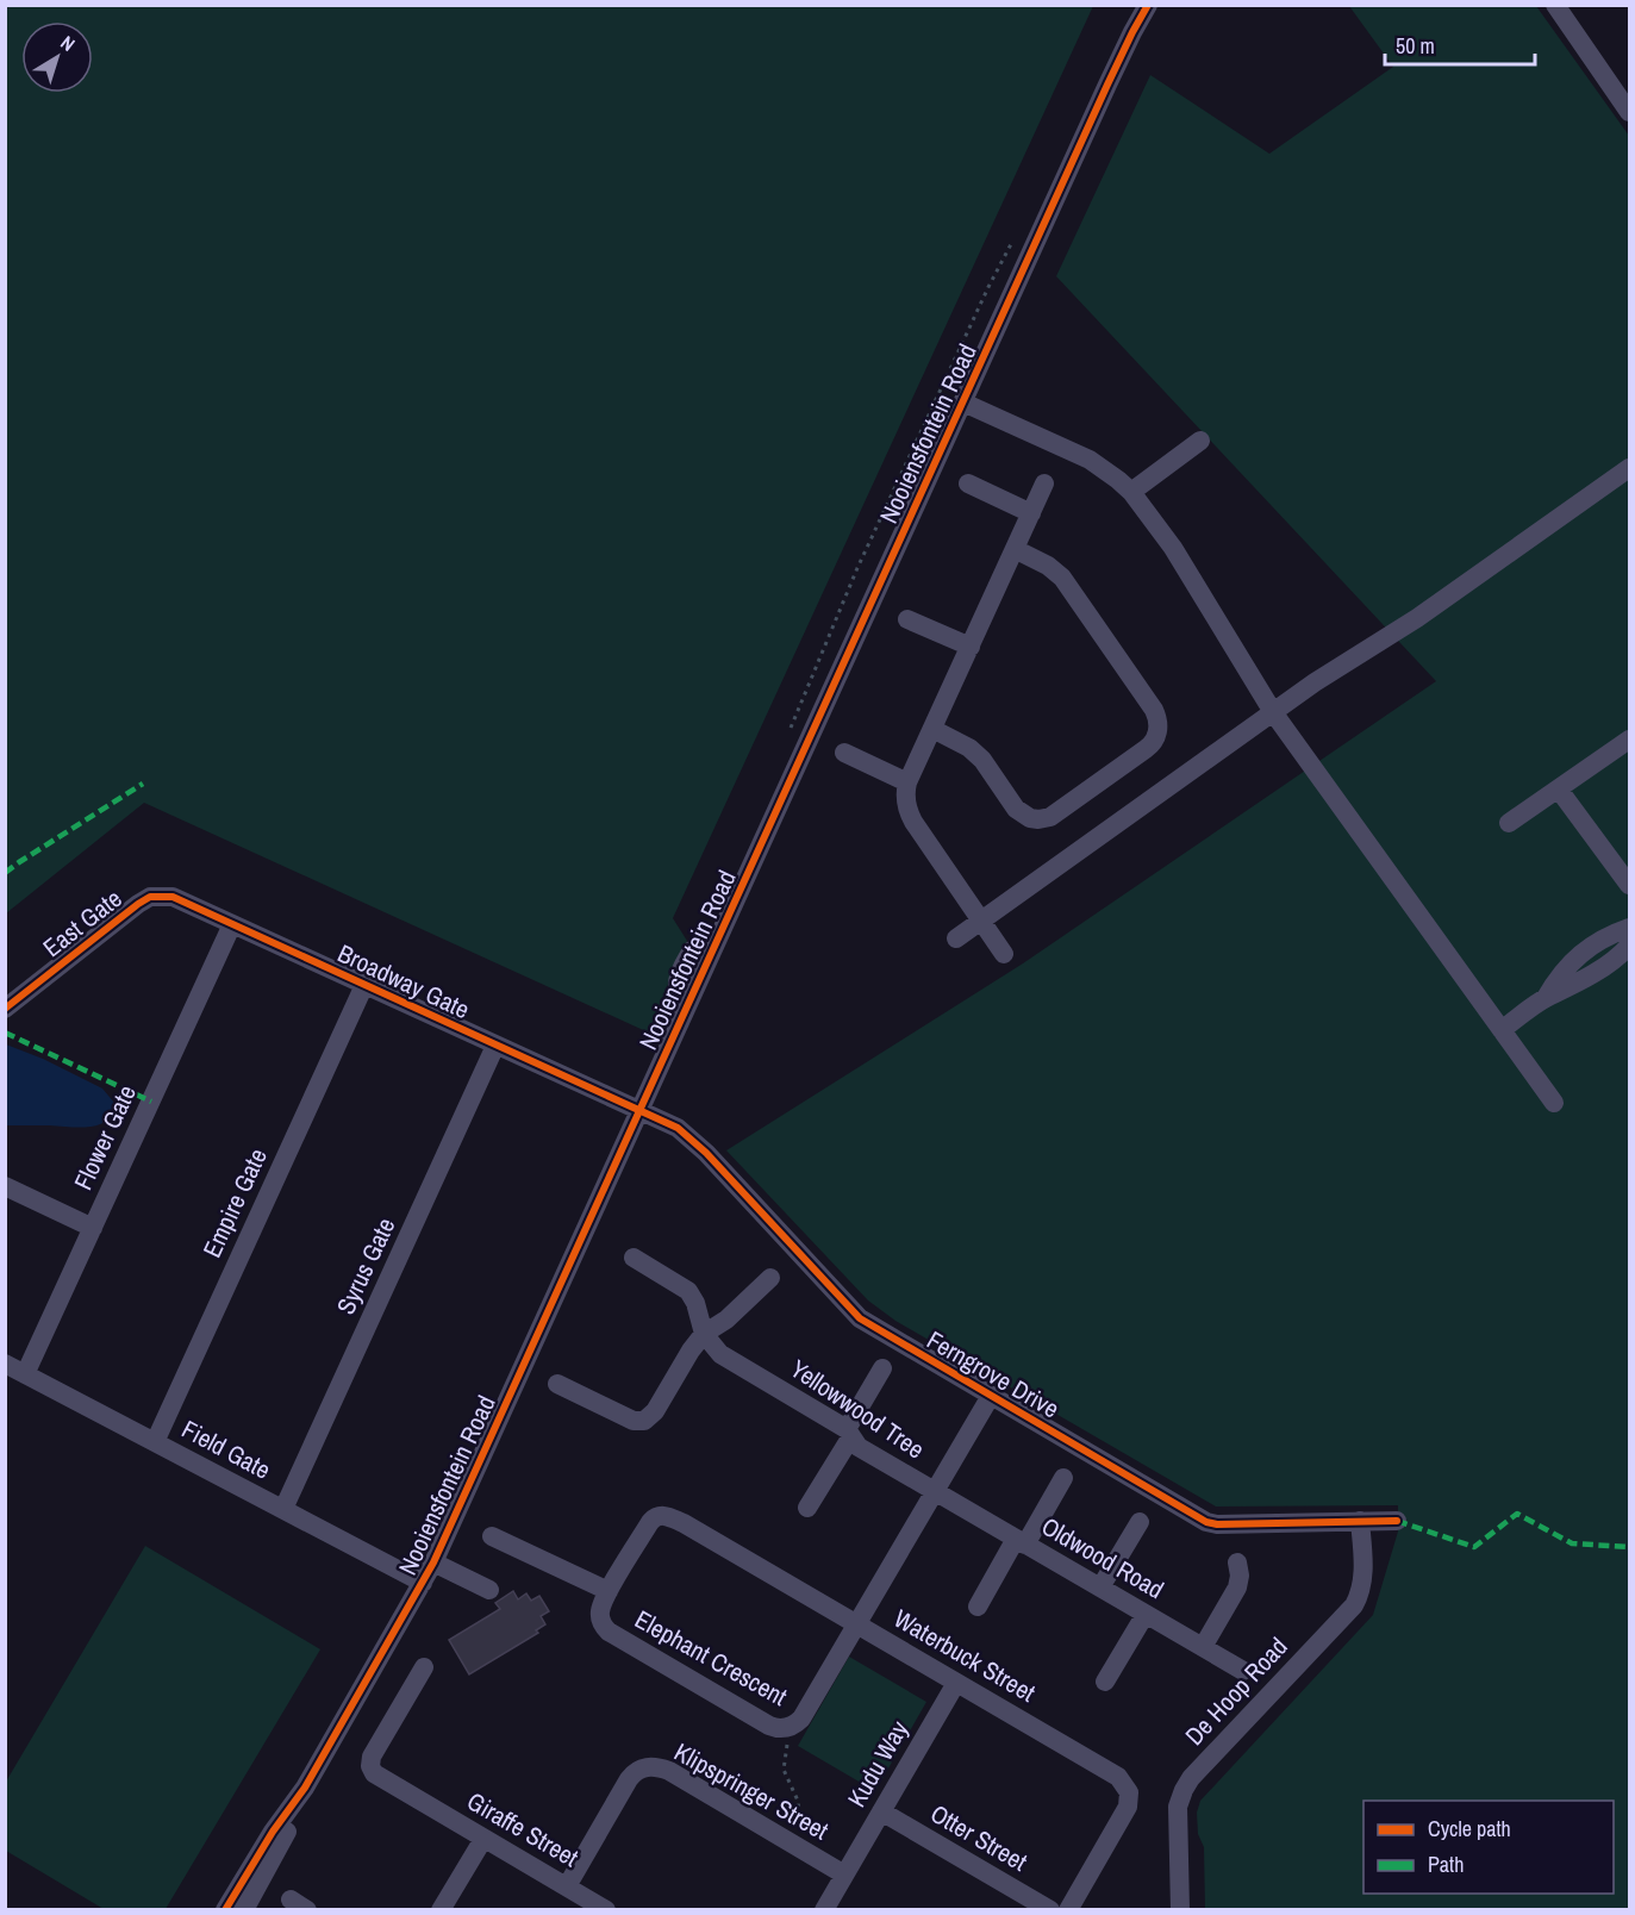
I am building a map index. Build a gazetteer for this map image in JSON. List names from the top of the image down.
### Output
{
  "streets": {
    "street": [
      "Nooiensfontein Road",
      "East Gate",
      "Broadway Gate",
      "Flower Gate",
      "Empire Gate",
      "Syrus Gate",
      "Ferngrove Drive",
      "Yellowwood Tree",
      "Field Gate",
      "Oldwood Road",
      "Waterbuck Street",
      "Elephant Crescent",
      "De Hoop Road",
      "Kudu Way",
      "Klipspringer Street",
      "Giraffe Street",
      "Otter Street"
    ]
  },
  "crossings": [
    ["Nooiensfontein Road", "Broadway Gate"],
    ["Nooiensfontein Road", "Ferngrove Drive"],
    ["Nooiensfontein Road", "Field Gate"],
    ["East Gate", "Broadway Gate"],
    ["Broadway Gate", "Flower Gate"],
    ["Broadway Gate", "Empire Gate"],
    ["Broadway Gate", "Syrus Gate"],
    ["Broadway Gate", "Ferngrove Drive"],
    ["Flower Gate", "Field Gate"],
    ["Empire Gate", "Field Gate"],
    ["Syrus Gate", "Field Gate"],
    ["Ferngrove Drive", "Elephant Crescent"],
    ["Ferngrove Drive", "De Hoop Road"],
    ["Yellowwood Tree", "Oldwood Road"],
    ["Yellowwood Tree", "Elephant Crescent"],
    ["Oldwood Road", "Elephant Crescent"],
    ["Waterbuck Street", "Elephant Crescent"],
    ["Waterbuck Street", "Kudu Way"],
    ["Kudu Way", "Klipspringer Street"],
    ["Kudu Way", "Otter Street"],
    ["Klipspringer Street", "Giraffe Street"]
  ],
  "legend": ["Cycle path", "Path"],
  "scale_bar": "50 m",
  "north": "top right"
}
